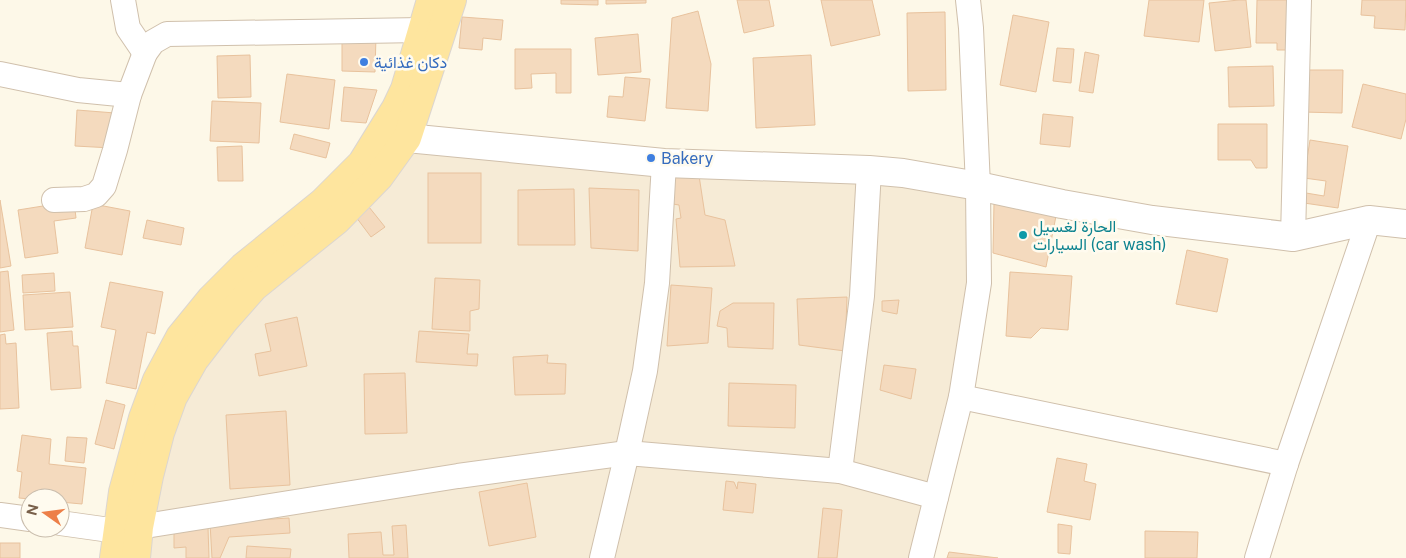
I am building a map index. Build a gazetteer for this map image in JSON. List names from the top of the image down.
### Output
{
  "places": ["دكان غذائية", "Bakery", "الحارة لغسيل السيارات (car wash)"],
  "north": "left"
}
